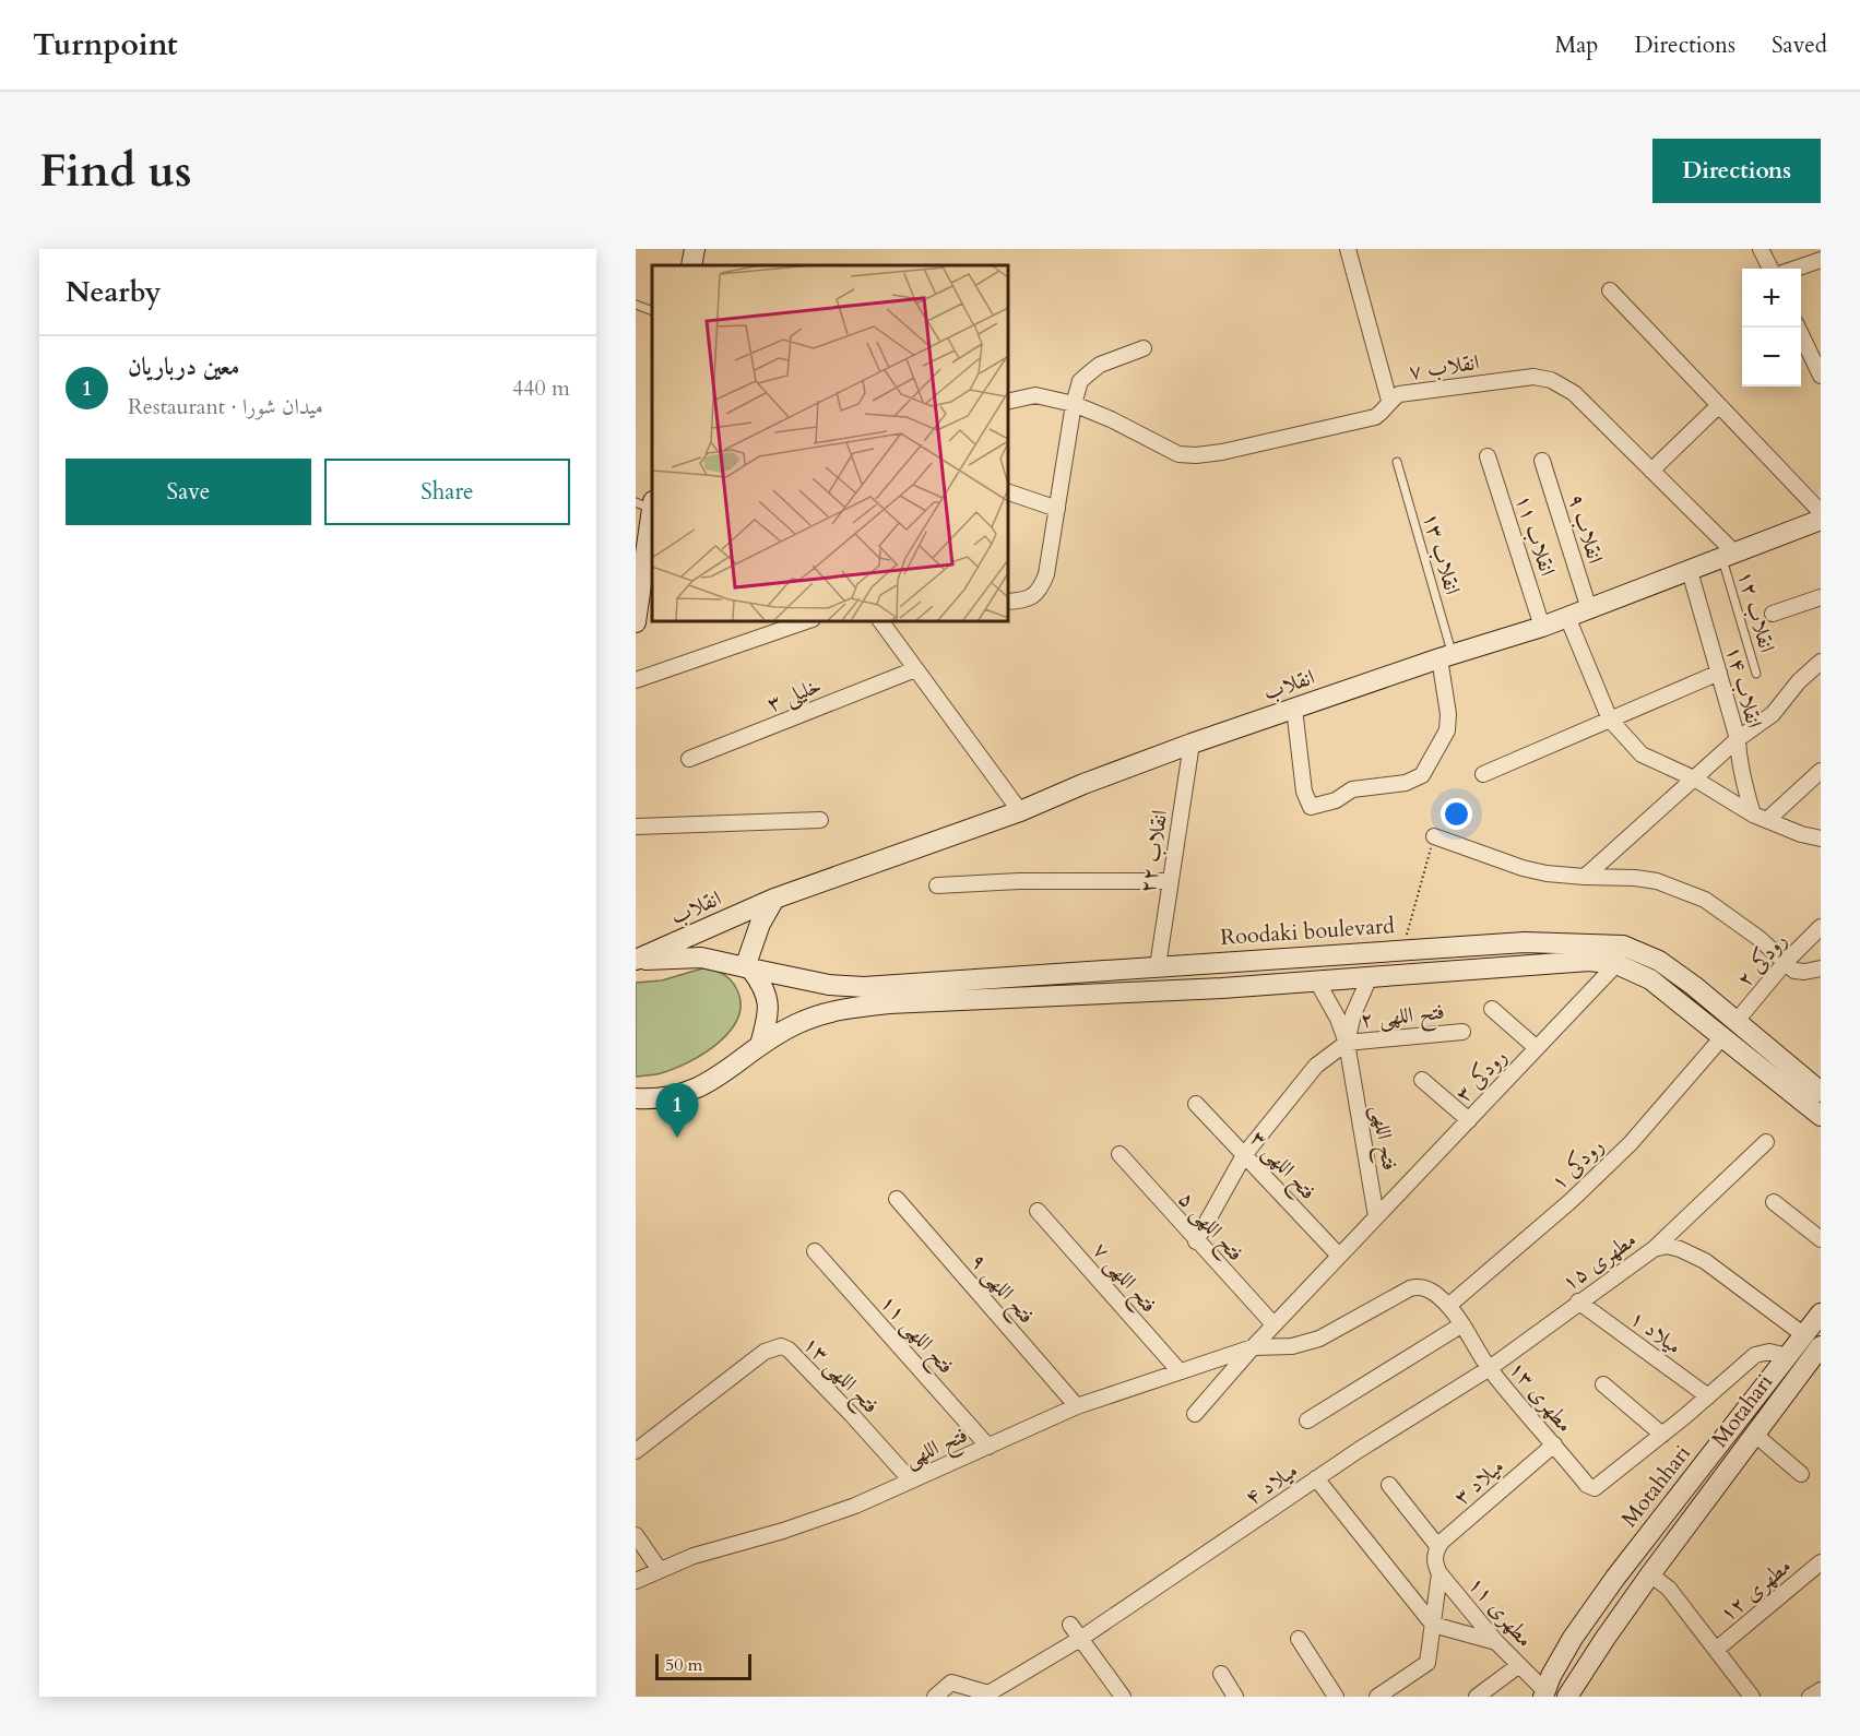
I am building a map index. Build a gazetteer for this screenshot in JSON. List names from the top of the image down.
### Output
{
  "streets": {
    "main road": [
      "انقلاب",
      "Roodaki boulevard",
      "Motahari",
      "Motahhari"
    ],
    "street": [
      "انقلاب ۷",
      "انقلاب ۹",
      "انقلاب ۱۱",
      "انقلاب ۱۴",
      "خلیلی ۳",
      "انقلاب ۲۲",
      "رودکی ۲",
      "فتح اللهی ۲",
      "رودکی ۳",
      "فتح اللهی",
      "رودکی ۱",
      "فتح اللهی ۳",
      "فتح اللهی ۵",
      "مطهری ۱۵",
      "فتح اللهی ۷",
      "فتح اللهی ۹",
      "میلاد ۱",
      "فتح اللهی ۱۱",
      "فتح اللهی ۱۳",
      "مطهری ۱۳",
      "میلاد ۳",
      "میلاد ۴",
      "مطهری ۱۲",
      "مطهری ۱۱"
    ],
    "lane": ["انقلاب ۱۳", "انقلاب ۱۲"]
  },
  "crossings": [
    ["انقلاب ۷", "انقلاب ۱۲"],
    ["انقلاب ۷", "انقلاب"],
    ["انقلاب ۹", "انقلاب"],
    ["انقلاب ۱۱", "انقلاب"],
    ["انقلاب ۱۳", "انقلاب"],
    ["انقلاب ۱۲", "انقلاب"],
    ["انقلاب", "انقلاب ۱۴"],
    ["انقلاب", "انقلاب ۲۲"],
    ["انقلاب", "Roodaki boulevard"],
    ["انقلاب ۲۲", "Roodaki boulevard"],
    ["Roodaki boulevard", "رودکی ۲"],
    ["فتح اللهی ۲", "فتح اللهی"],
    ["رودکی ۳", "فتح اللهی"],
    ["فتح اللهی", "فتح اللهی ۳"],
    ["فتح اللهی", "فتح اللهی ۵"],
    ["فتح اللهی", "فتح اللهی ۷"],
    ["فتح اللهی", "فتح اللهی ۹"],
    ["فتح اللهی", "فتح اللهی ۱۱"],
    ["فتح اللهی", "فتح اللهی ۱۳"],
    ["فتح اللهی", "مطهری ۱۳"],
    ["رودکی ۱", "مطهری ۱۳"],
    ["مطهری ۱۵", "میلاد ۱"],
    ["مطهری ۱۵", "مطهری ۱۳"],
    ["مطهری ۱۵", "Motahari"],
    ["مطهری ۱۵", "میلاد ۴"],
    ["مطهری ۱۵", "Motahhari"],
    ["میلاد ۱", "مطهری ۱۳"],
    ["مطهری ۱۳", "میلاد ۳"],
    ["مطهری ۱۳", "میلاد ۴"],
    ["مطهری ۱۳", "Motahhari"],
    ["Motahari", "Motahhari"],
    ["Motahari", "مطهری ۱۲"],
    ["میلاد ۳", "مطهری ۱۱"],
    ["Motahhari", "مطهری ۱۱"]
  ],
  "scale_bar": "50 m",
  "page": {
    "header": "Turnpoint",
    "nav": ["Map", "Directions", "Saved"],
    "buttons": [
      "Directions",
      ["Save", "Share"]
    ],
    "title": "Find us",
    "heading": "Nearby",
    "map_buttons": ["+", "−"],
    "list": [
      {
        "mark": "1",
        "name": "معین درباریان",
        "note": "Restaurant · میدان شورا",
        "value": "440 m"
      }
    ],
    "pins": "1",
    "scale": "50 m"
  }
}
